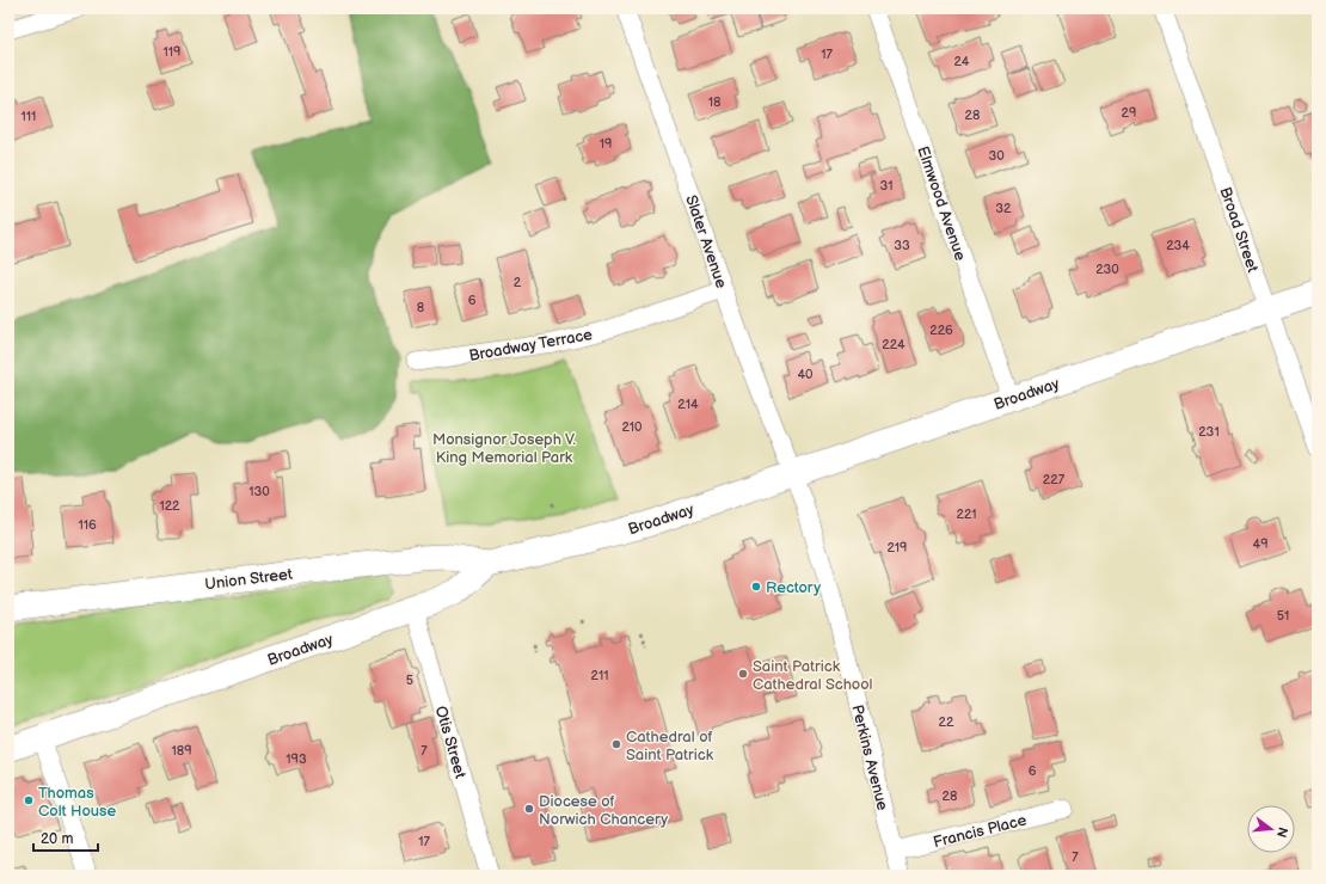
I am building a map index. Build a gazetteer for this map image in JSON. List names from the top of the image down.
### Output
{
  "streets": {
    "main road": ["Broadway", "Union Street"],
    "street": [
      "Elmwood Avenue",
      "Broad Street",
      "Slater Avenue",
      "Broadway Terrace",
      "Otis Street",
      "Perkins Avenue",
      "Francis Place"
    ]
  },
  "crossings": [
    ["Elmwood Avenue", "Broadway"],
    ["Broad Street", "Broadway"],
    ["Slater Avenue", "Broadway Terrace"],
    ["Slater Avenue", "Broadway"],
    ["Slater Avenue", "Perkins Avenue"],
    ["Broadway", "Union Street"],
    ["Broadway", "Otis Street"],
    ["Broadway", "Perkins Avenue"],
    ["Perkins Avenue", "Francis Place"]
  ],
  "parks": ["Monsignor Joseph V. King Memorial Park"],
  "places": [
    "Rectory",
    "Saint Patrick Cathedral School",
    "Cathedral of Saint Patrick",
    "Thomas Colt House",
    "Diocese of Norwich Chancery"
  ],
  "house_numbers": [
    "119",
    "17",
    "24",
    "18",
    "29",
    "28",
    "111",
    "19",
    "30",
    "31",
    "32",
    "33",
    "234",
    "230",
    "2",
    "6",
    "8",
    "226",
    "224",
    "40",
    "214",
    "210",
    "231",
    "227",
    "130",
    "122",
    "221",
    "116",
    "49",
    "219",
    "51",
    "211",
    "5",
    "22",
    "189",
    "7",
    "193",
    "6",
    "28",
    "17",
    "7"
  ],
  "scale_bar": "20 m",
  "north": "right"
}
